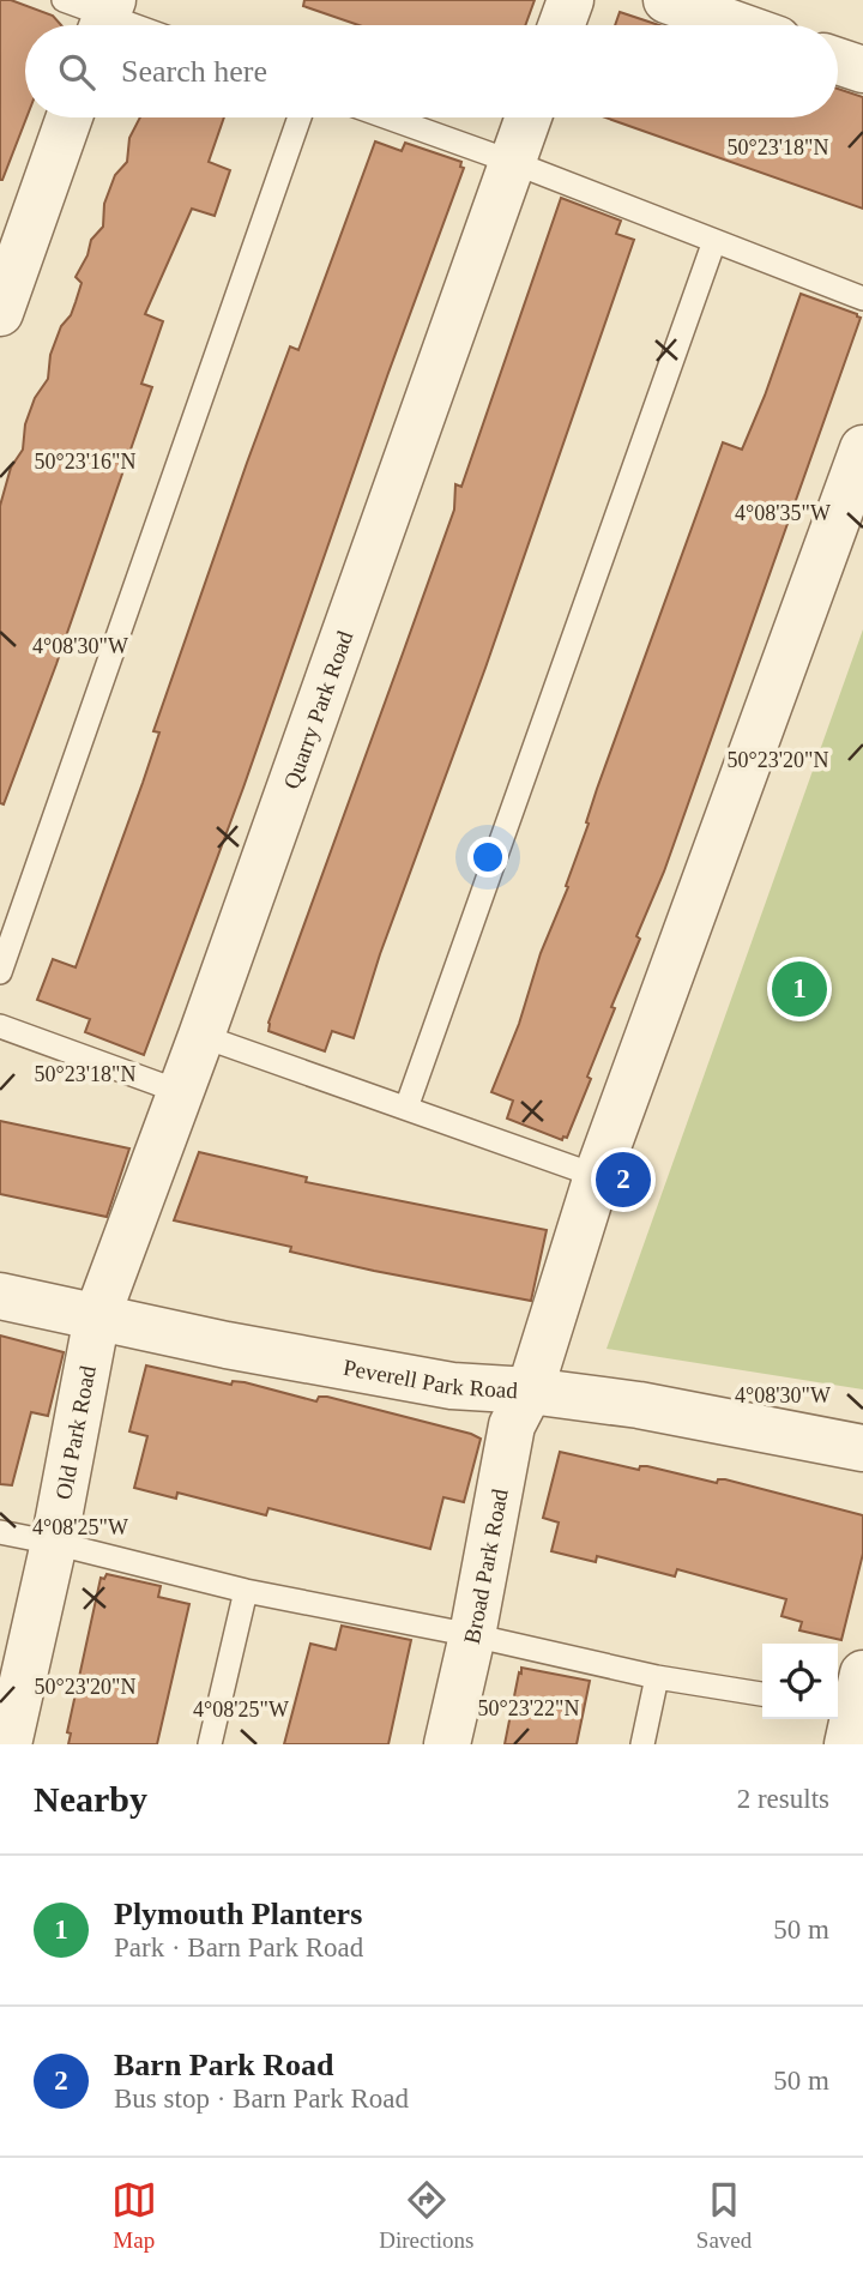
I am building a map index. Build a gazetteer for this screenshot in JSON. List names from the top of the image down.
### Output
{
  "streets": {
    "street": [
      "Quarry Park Road",
      "Peverell Park Road",
      "Old Park Road",
      "Broad Park Road"
    ]
  },
  "crossings": [
    ["Quarry Park Road", "Peverell Park Road"],
    ["Quarry Park Road", "Old Park Road"],
    ["Peverell Park Road", "Old Park Road"],
    ["Peverell Park Road", "Broad Park Road"]
  ],
  "page": {
    "search": "Search here",
    "pins": ["1", "2"],
    "heading": ["Nearby", "2 results"],
    "list": [
      {
        "mark": "1",
        "name": "Plymouth Planters",
        "note": "Park · Barn Park Road",
        "value": "50 m"
      },
      {
        "mark": "2",
        "name": "Barn Park Road",
        "note": "Bus stop · Barn Park Road",
        "value": "50 m"
      }
    ],
    "nav": ["Map", "Directions", "Saved"]
  },
  "coordinates": [
    "50°23'18\"N",
    "50°23'16\"N",
    "4°08'35\"W",
    "4°08'30\"W",
    "50°23'20\"N",
    "4°08'25\"W",
    "50°23'22\"N"
  ]
}
